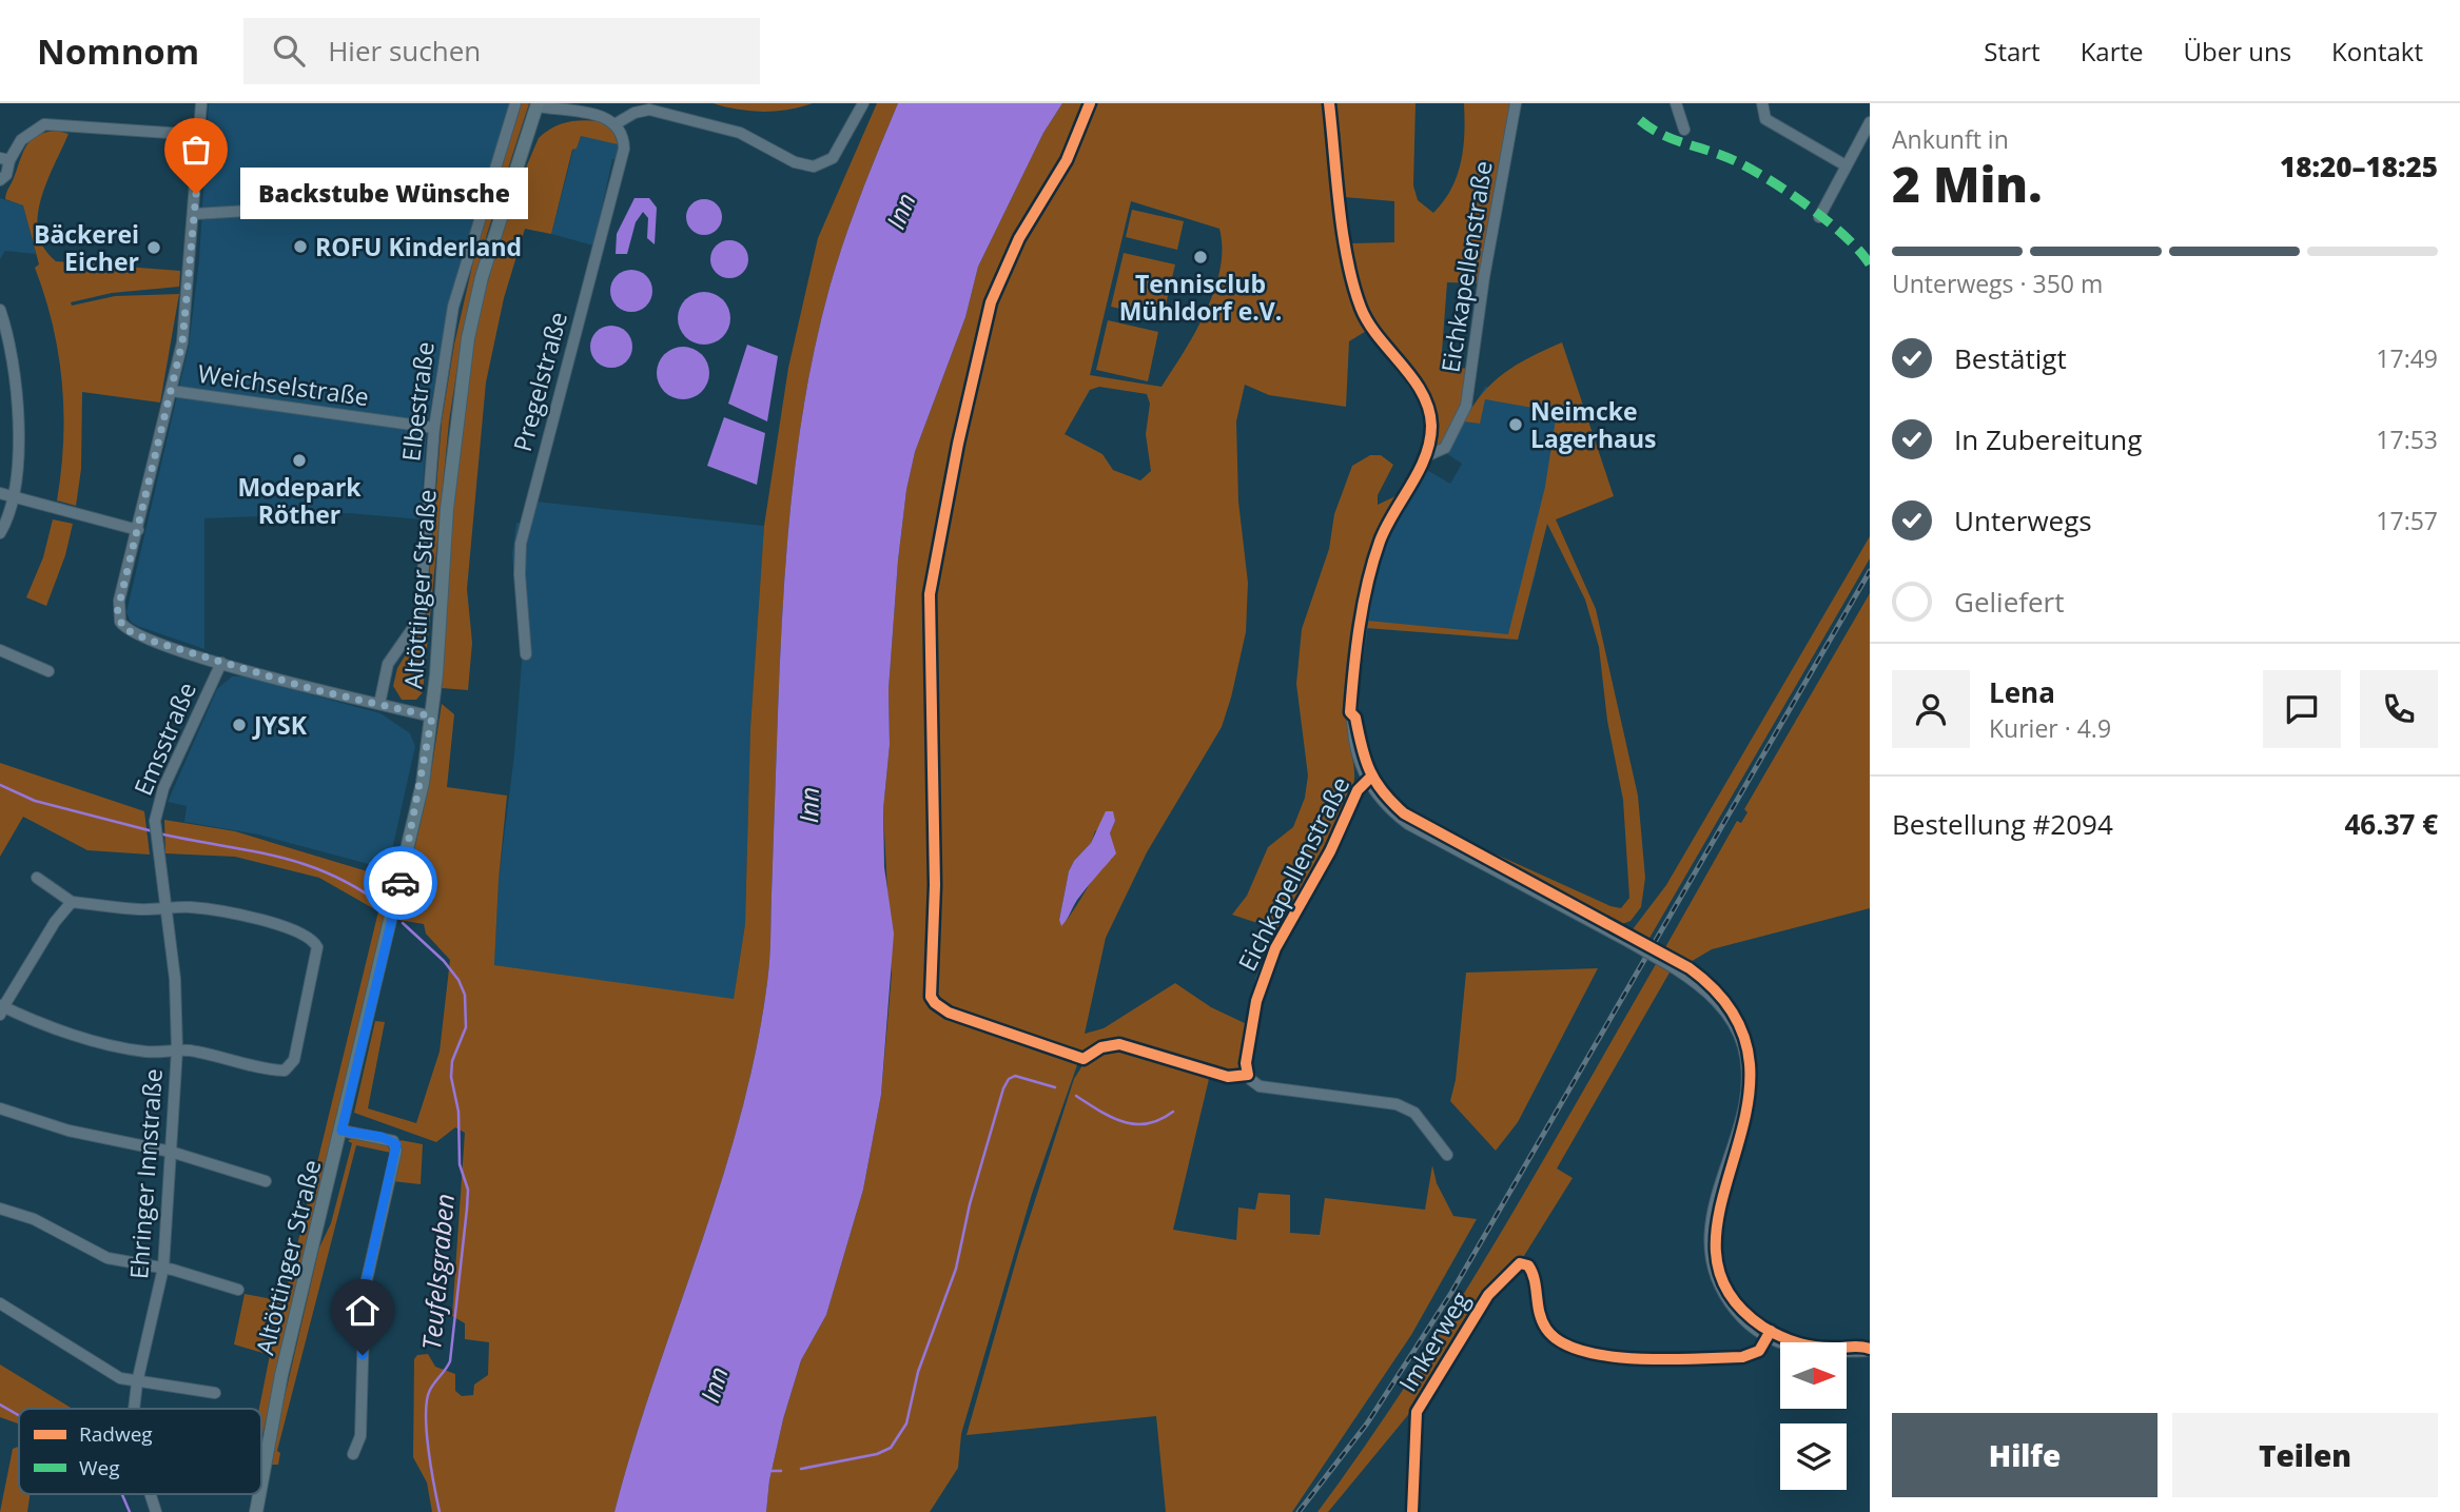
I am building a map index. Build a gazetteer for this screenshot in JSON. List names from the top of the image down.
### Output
{
  "streets": {
    "main road": ["Altöttinger Straße"],
    "street": [
      "Eichkapellenstraße",
      "Pregelstraße",
      "Weichselstraße",
      "Elbestraße",
      "Emsstraße",
      "Ehringer Innstraße",
      "Imkerweg"
    ]
  },
  "crossings": [
    ["Weichselstraße", "Elbestraße"],
    ["Emsstraße", "Ehringer Innstraße"]
  ],
  "water": ["Inn", "Teufelsgraben"],
  "places": [
    "Backstube Wünsche",
    "ROFU Kinderland",
    "Bäckerei Eicher",
    "Tennisclub Mühldorf e.V.",
    "Neimcke Lagerhaus",
    "Modepark Röther",
    "JYSK"
  ],
  "legend": ["Radweg", "Weg"],
  "north": "right",
  "page": {
    "header": "Nomnom",
    "search": "Hier suchen",
    "nav": [
      "Start",
      "Karte",
      "Über uns",
      "Kontakt"
    ],
    "heading": ["2 Min.", "Ankunft in", "18:20–18:25"],
    "panel": [
      "Lena",
      "Kurier · 4.9",
      "Bestellung #2094",
      "46.37 €"
    ],
    "bubble": "Backstube Wünsche",
    "bar": "Unterwegs · 350 m",
    "list": [
      ["Bestätigt", "17:49"],
      ["In Zubereitung", "17:53"],
      ["Unterwegs", "17:57"],
      "Geliefert"
    ],
    "buttons": ["Hilfe", "Teilen"]
  }
}
